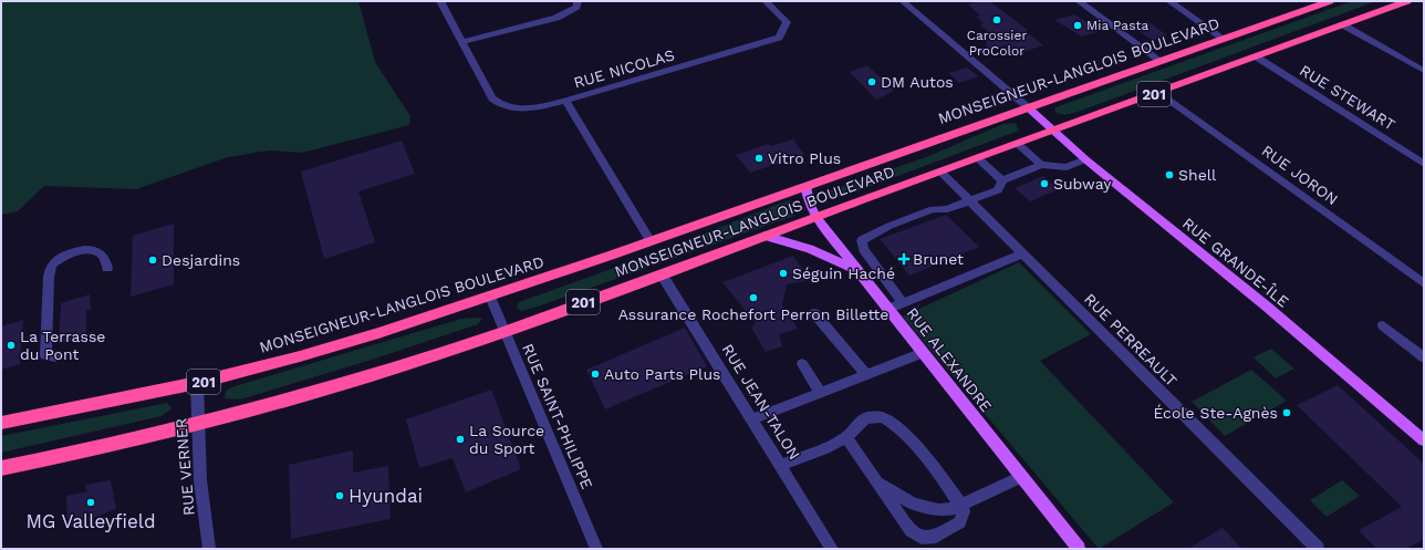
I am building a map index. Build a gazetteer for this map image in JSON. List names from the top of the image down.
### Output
{
  "streets": {
    "highway": ["MONSEIGNEUR-LANGLOIS BOULEVARD", "201"],
    "main road": ["RUE GRANDE-ÎLE", "RUE ALEXANDRE"],
    "street": [
      "RUE NICOLAS",
      "RUE STEWART",
      "RUE JORON",
      "RUE PERREAULT",
      "RUE JEAN-TALON",
      "RUE SAINT-PHILIPPE",
      "RUE VERNER"
    ]
  },
  "crossings": [
    ["RUE NICOLAS", "MONSEIGNEUR-LANGLOIS BOULEVARD"],
    ["MONSEIGNEUR-LANGLOIS BOULEVARD", "RUE STEWART"],
    ["MONSEIGNEUR-LANGLOIS BOULEVARD", "RUE JORON"],
    ["MONSEIGNEUR-LANGLOIS BOULEVARD", "RUE GRANDE-ÎLE"],
    ["MONSEIGNEUR-LANGLOIS BOULEVARD", "RUE PERREAULT"],
    ["MONSEIGNEUR-LANGLOIS BOULEVARD", "RUE ALEXANDRE"],
    ["MONSEIGNEUR-LANGLOIS BOULEVARD", "RUE JEAN-TALON"],
    ["MONSEIGNEUR-LANGLOIS BOULEVARD", "RUE SAINT-PHILIPPE"],
    ["MONSEIGNEUR-LANGLOIS BOULEVARD", "RUE VERNER"]
  ],
  "places": {
    "other": [
      "Carossier ProColor",
      "Mia Pasta",
      "DM Autos",
      "Vitro Plus",
      "Shell",
      "Subway",
      "Desjardins",
      "Séguin Haché",
      "Assurance Rochefort Perron Billette",
      "La Terrasse du Pont",
      "Auto Parts Plus",
      "École Ste-Agnès",
      "La Source du Sport",
      "Hyundai",
      "MG Valleyfield"
    ],
    "health": ["Brunet"]
  }
}
